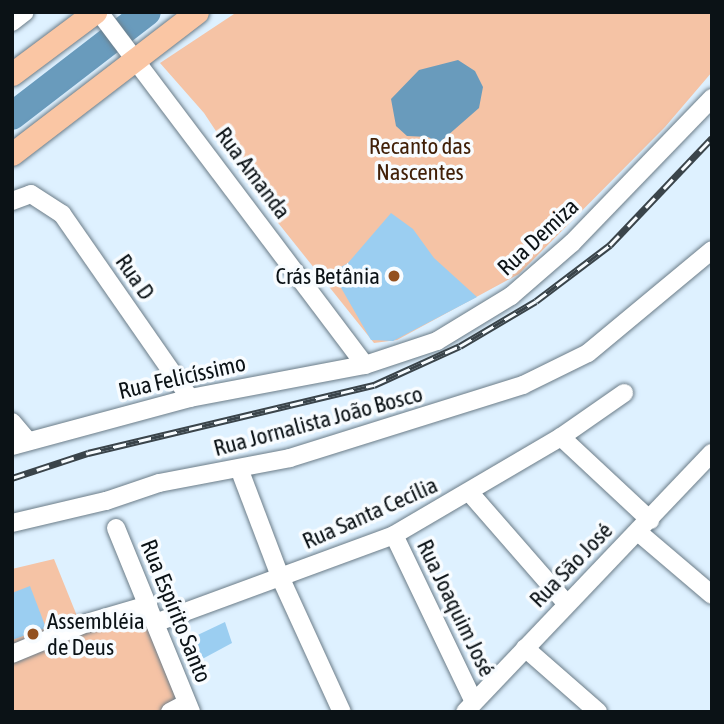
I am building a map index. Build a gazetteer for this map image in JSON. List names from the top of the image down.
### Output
{
  "streets": {
    "street": [
      "Rua Amanda",
      "Rua Demiza",
      "Rua D",
      "Rua Felicíssimo",
      "Rua Jornalista João Bosco",
      "Rua Santa Cecília",
      "Rua São José",
      "Rua Joaquim José",
      "Rua Espírito Santo"
    ]
  },
  "crossings": [
    ["Rua Amanda", "Rua Demiza"],
    ["Rua Amanda", "Rua Felicíssimo"],
    ["Rua Demiza", "Rua Felicíssimo"],
    ["Rua D", "Rua Felicíssimo"],
    ["Rua Santa Cecília", "Rua Joaquim José"],
    ["Rua Santa Cecília", "Rua Espírito Santo"],
    ["Rua São José", "Rua Joaquim José"]
  ],
  "parks": ["Recanto das Nascentes"],
  "places": ["Crás Betânia", "Assembléia de Deus"]
}
